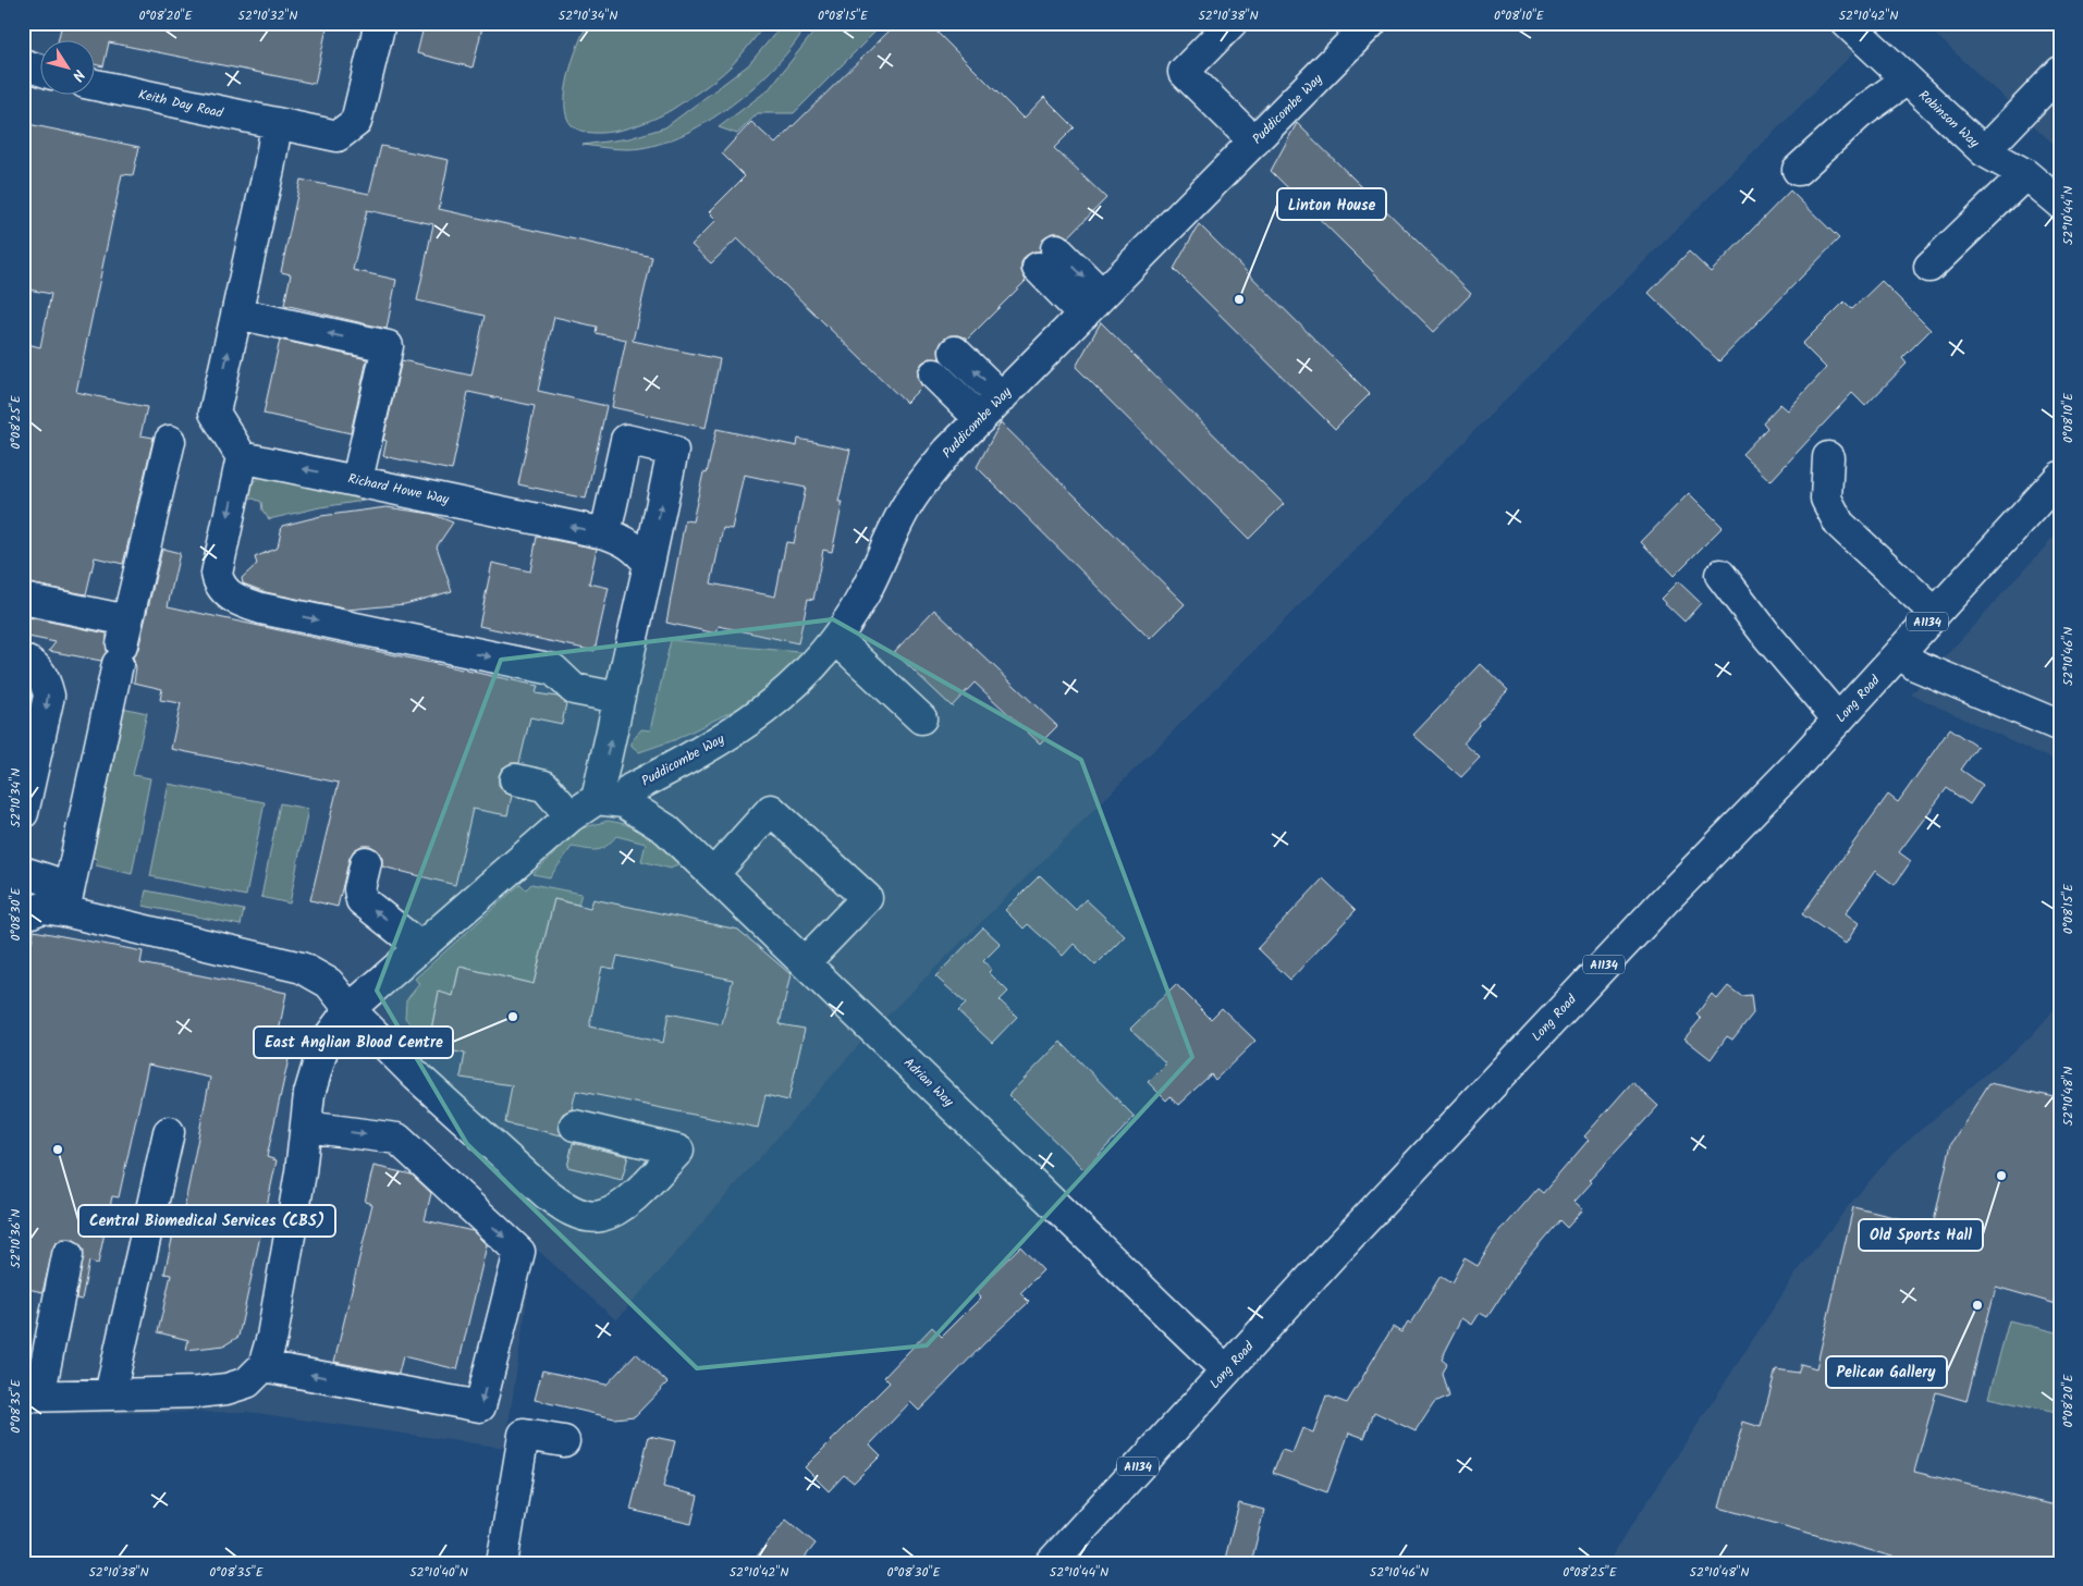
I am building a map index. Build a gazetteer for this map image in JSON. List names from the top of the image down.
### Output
{
  "streets": {
    "main road": [
      "Keith Day Road",
      "Puddicombe Way",
      "Robinson Way",
      "Richard Howe Way",
      "A1134",
      "Long Road",
      "Adrian Way"
    ]
  },
  "crossings": [
    ["Puddicombe Way", "Adrian Way"],
    ["Long Road", "Adrian Way"]
  ],
  "one_way": ["Richard Howe Way"],
  "places": [
    "Linton House",
    "East Anglian Blood Centre",
    "Central Biomedical Services (CBS)",
    "Old Sports Hall",
    "Pelican Gallery"
  ],
  "north": "bottom right",
  "coordinates": [
    "0°08'20\"E",
    "52°10'32\"N",
    "52°10'34\"N",
    "0°08'15\"E",
    "52°10'38\"N",
    "0°08'10\"E",
    "52°10'42\"N",
    "52°10'44\"N",
    "0°08'25\"E",
    "52°10'46\"N",
    "0°08'30\"E",
    "52°10'48\"N",
    "52°10'36\"N",
    "0°08'35\"E",
    "52°10'40\"N"
  ]
}
